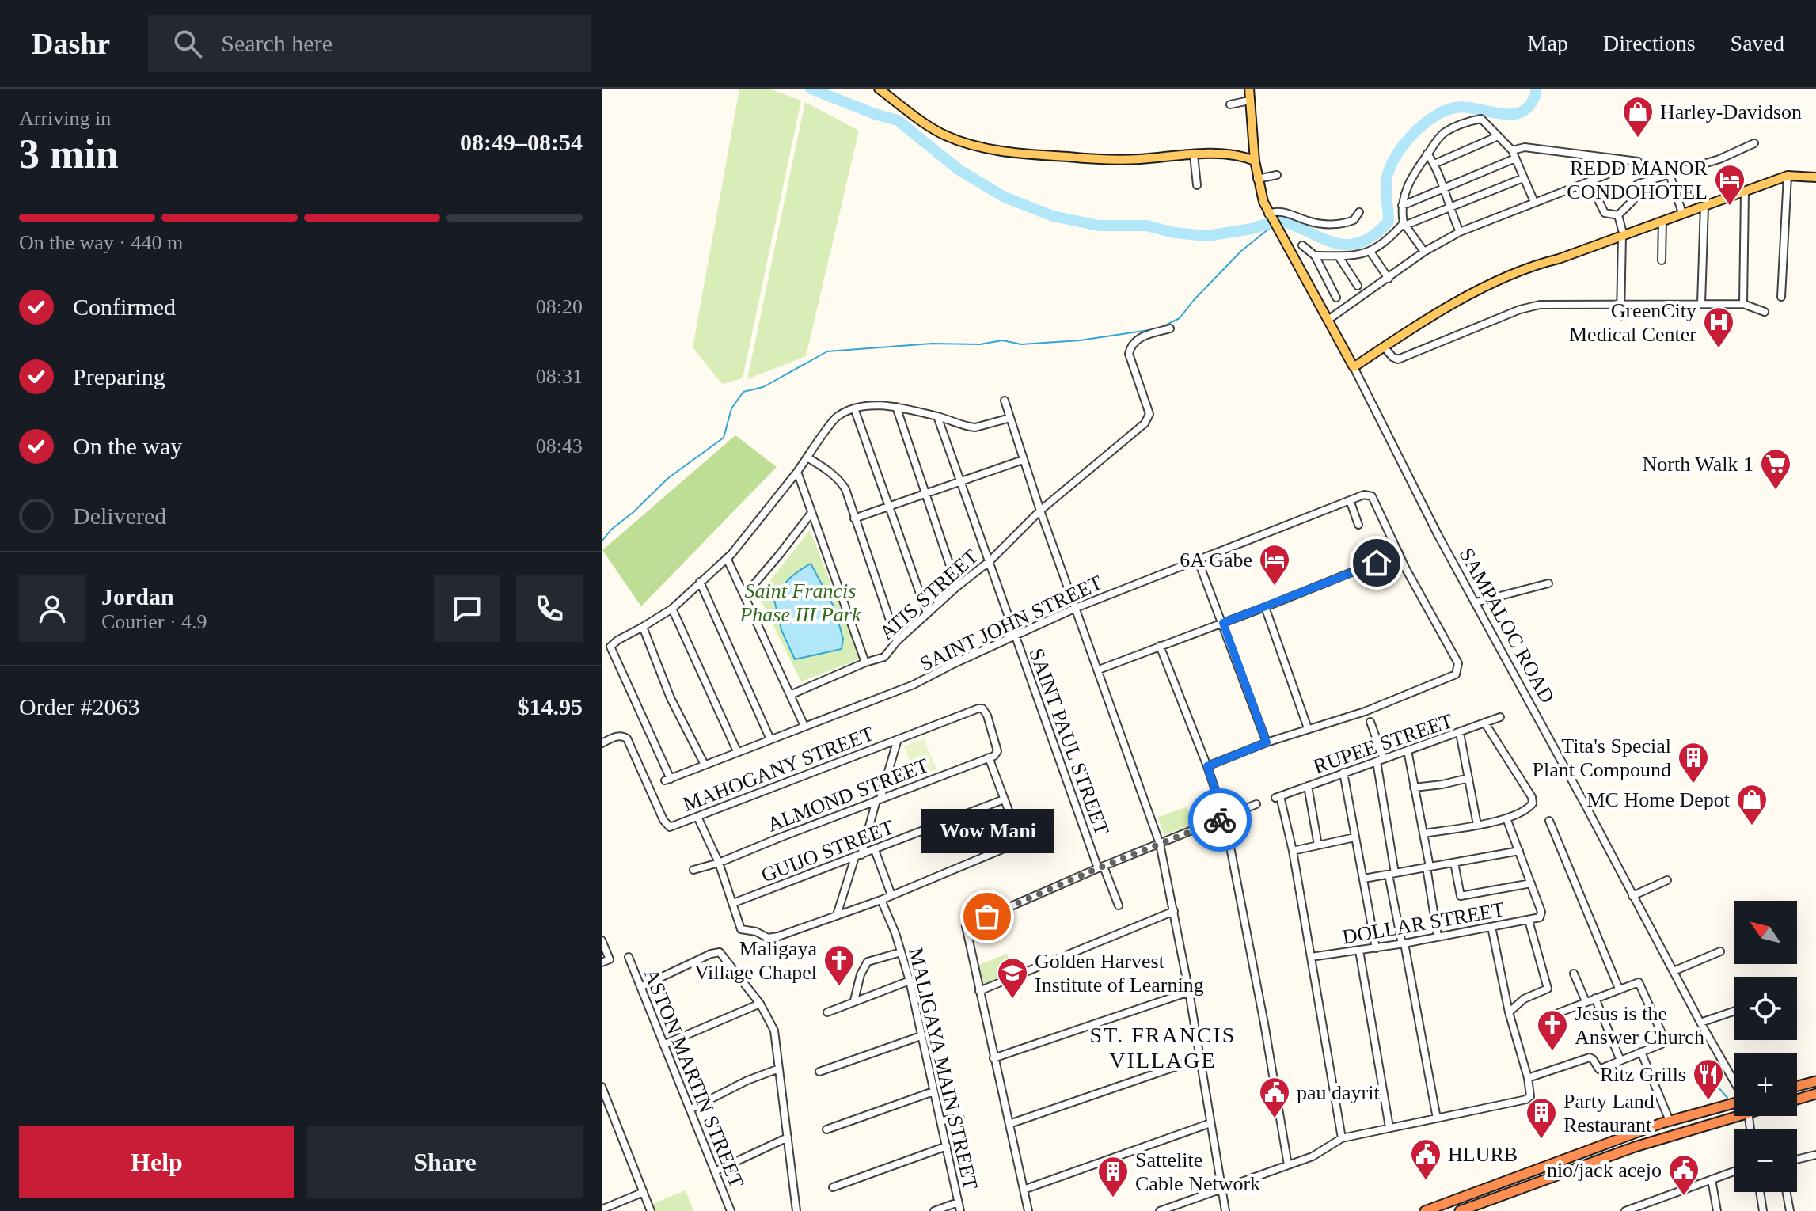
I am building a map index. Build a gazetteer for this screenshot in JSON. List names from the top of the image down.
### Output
{
  "streets": {
    "main road": ["SAMPALOC ROAD"],
    "street": [
      "ATIS STREET",
      "SAINT JOHN STREET",
      "SAINT PAUL STREET",
      "RUPEE STREET",
      "MAHOGANY STREET",
      "ALMOND STREET",
      "GUIJO STREET",
      "DOLLAR STREET",
      "MALIGAYA MAIN STREET",
      "ASTON MARTIN STREET"
    ]
  },
  "crossings": [
    ["ATIS STREET", "SAINT PAUL STREET"],
    ["SAINT JOHN STREET", "SAINT PAUL STREET"],
    ["MAHOGANY STREET", "ALMOND STREET"]
  ],
  "districts": ["ST. FRANCIS VILLAGE"],
  "parks": ["Saint Francis Phase III Park"],
  "places": {
    "shop": ["Harley-Davidson", "MC Home Depot"],
    "hotel": ["REDD MANOR CONDOHOTEL", "6A Gabe"],
    "hospital": ["GreenCity Medical Center"],
    "supermarket": ["North Walk 1"],
    "building": ["Tita's Special Plant Compound", "Party Land Restaurant", "Sattelite Cable Network"],
    "other": ["Wow Mani"],
    "church": ["Maligaya Village Chapel", "Jesus is the Answer Church"],
    "school or university": ["Golden Harvest Institute of Learning"],
    "restaurant": ["Ritz Grills"],
    "public building": ["pau dayrit", "HLURB", "nio/jack acejo"]
  },
  "north": "top left",
  "page": {
    "header": "Dashr",
    "search": "Search here",
    "nav": ["Map", "Directions", "Saved"],
    "heading": ["3 min", "Arriving in", "08:49–08:54"],
    "panel": [
      "Jordan",
      "Courier · 4.9",
      "Order #2063",
      "$14.95"
    ],
    "bar": "On the way · 440 m",
    "list": [
      ["Confirmed", "08:20"],
      ["Preparing", "08:31"],
      ["On the way", "08:43"],
      "Delivered"
    ],
    "bubble": "Wow Mani",
    "map_buttons": ["+", "−"],
    "buttons": ["Help", "Share"]
  }
}
